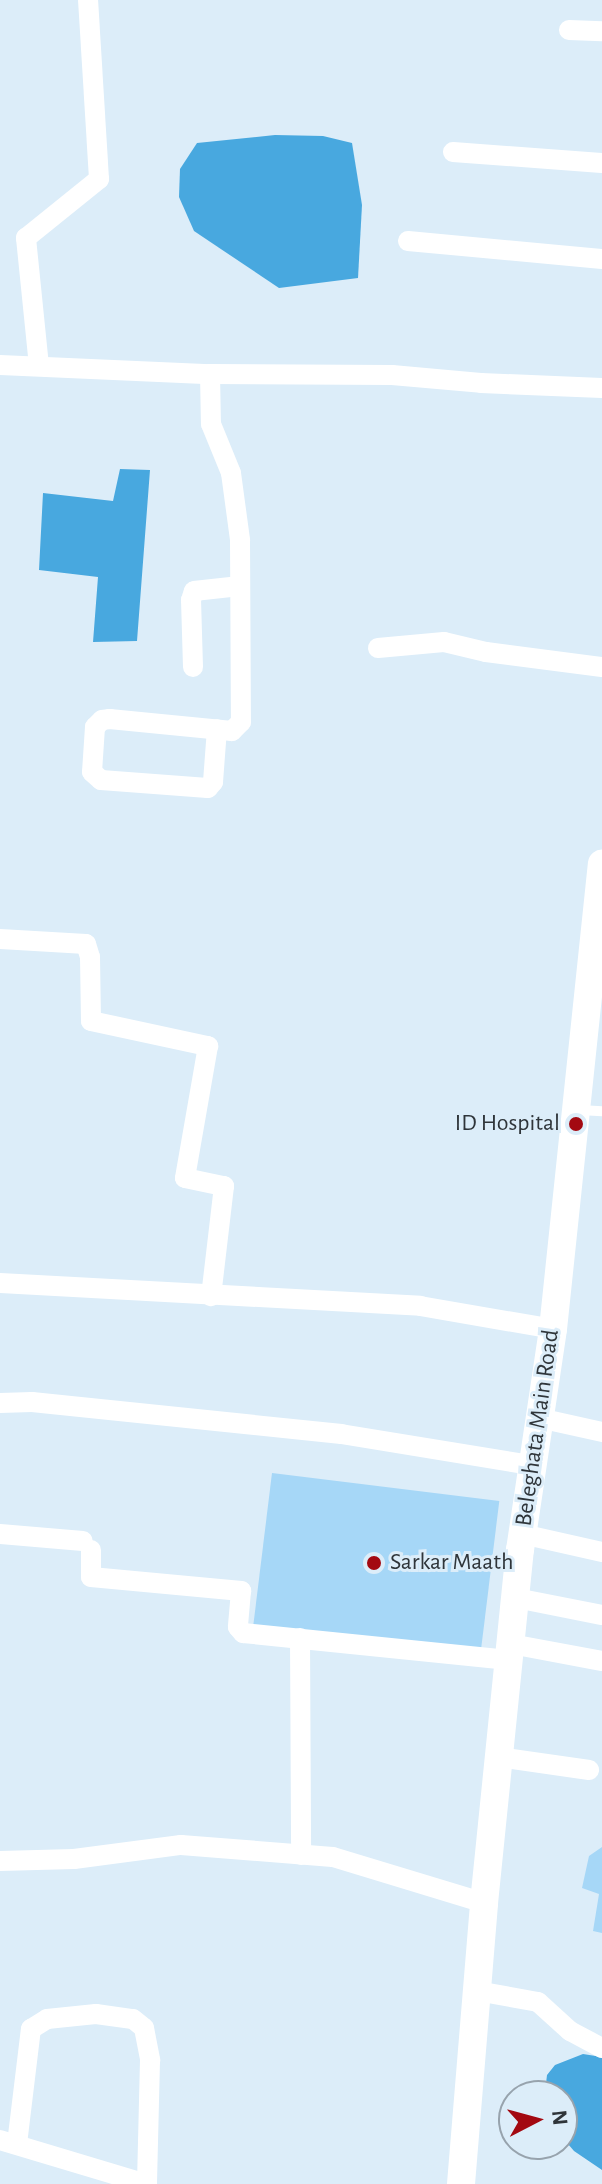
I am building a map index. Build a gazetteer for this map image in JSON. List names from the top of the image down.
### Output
{
  "streets": {
    "main road": ["Beleghata Main Road"]
  },
  "places": ["ID Hospital", "Sarkar Maath"],
  "north": "right"
}
